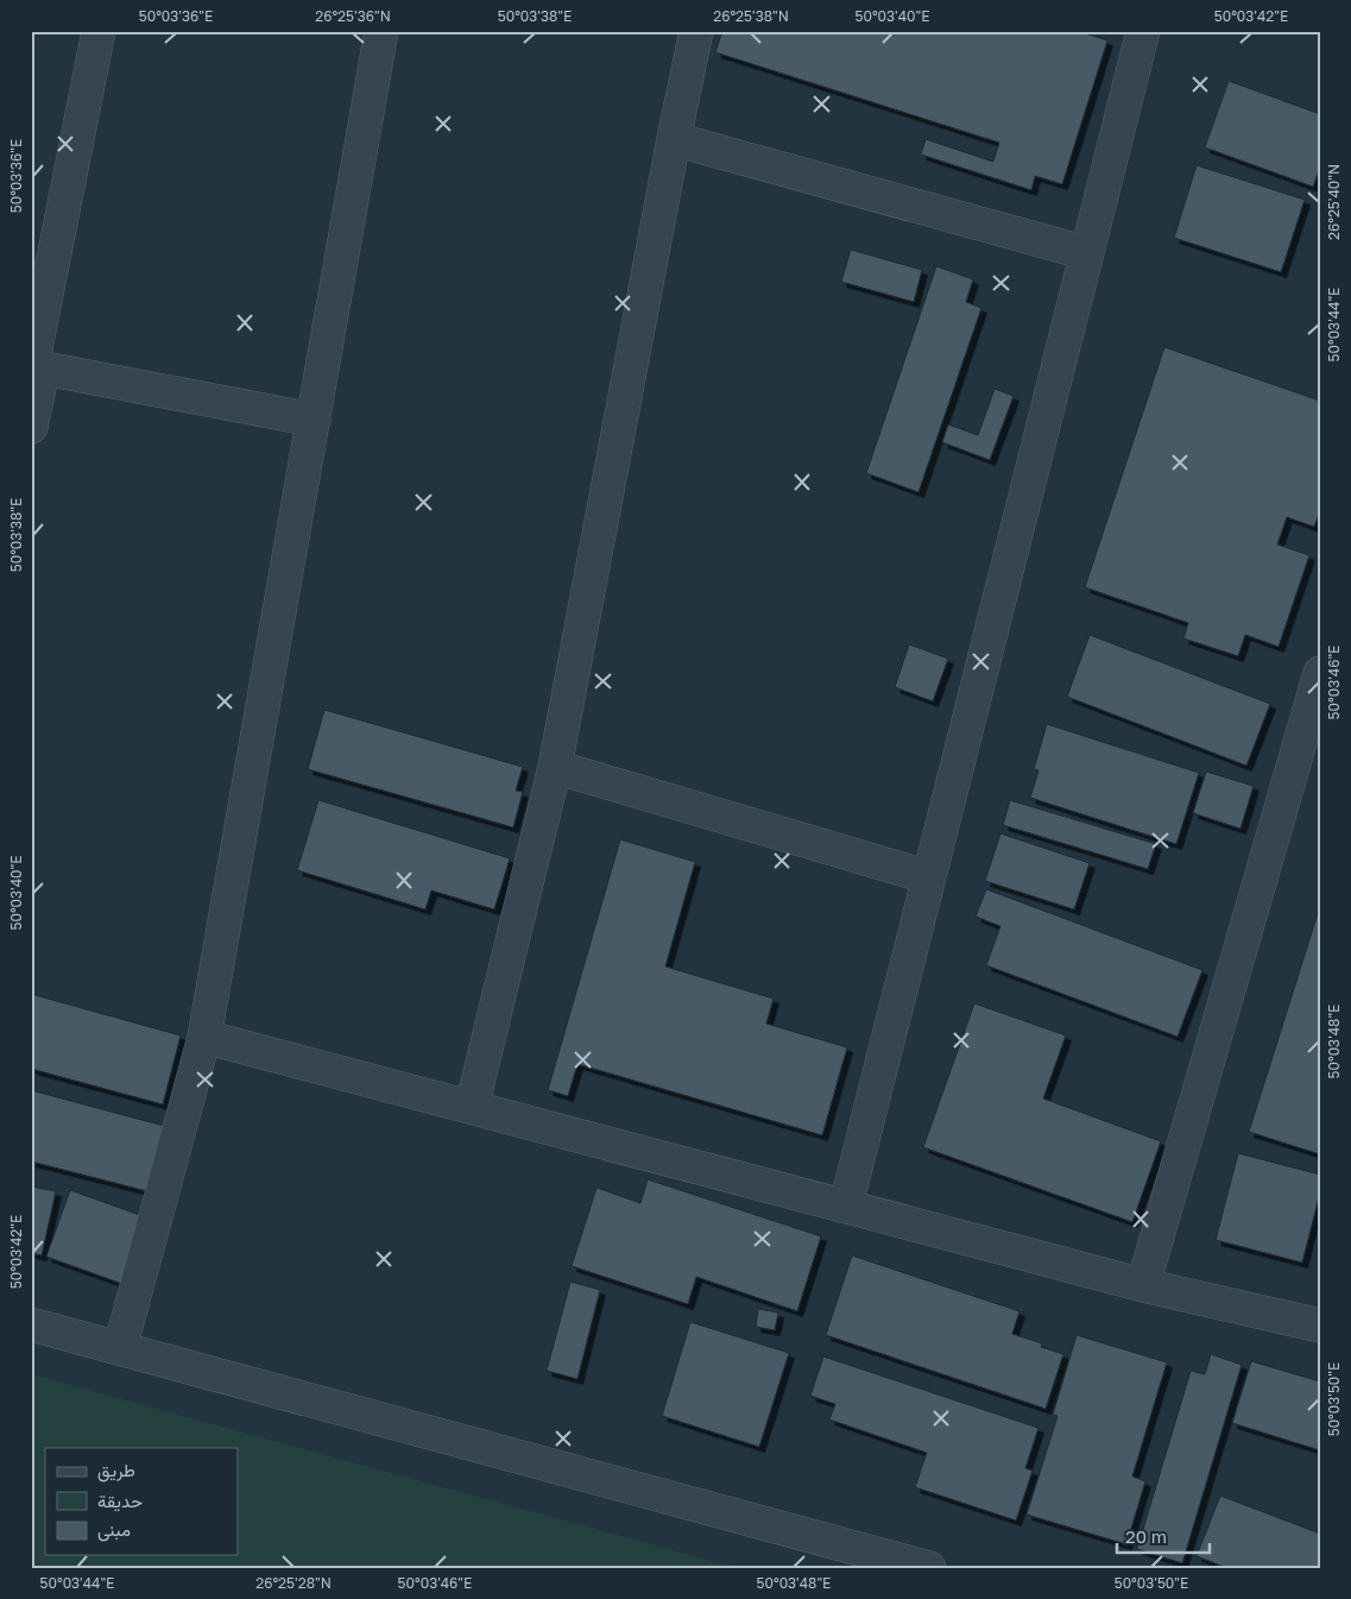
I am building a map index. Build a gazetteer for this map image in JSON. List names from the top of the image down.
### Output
{
  "legend": ["طريق", "حديقة", "مبنى"],
  "scale_bar": "20 m",
  "coordinates": [
    "50°03'36\"E",
    "26°25'36\"N",
    "50°03'38\"E",
    "26°25'38\"N",
    "50°03'40\"E",
    "50°03'42\"E",
    "26°25'40\"N",
    "50°03'44\"E",
    "50°03'46\"E",
    "50°03'48\"E",
    "50°03'50\"E",
    "26°25'28\"N"
  ]
}
